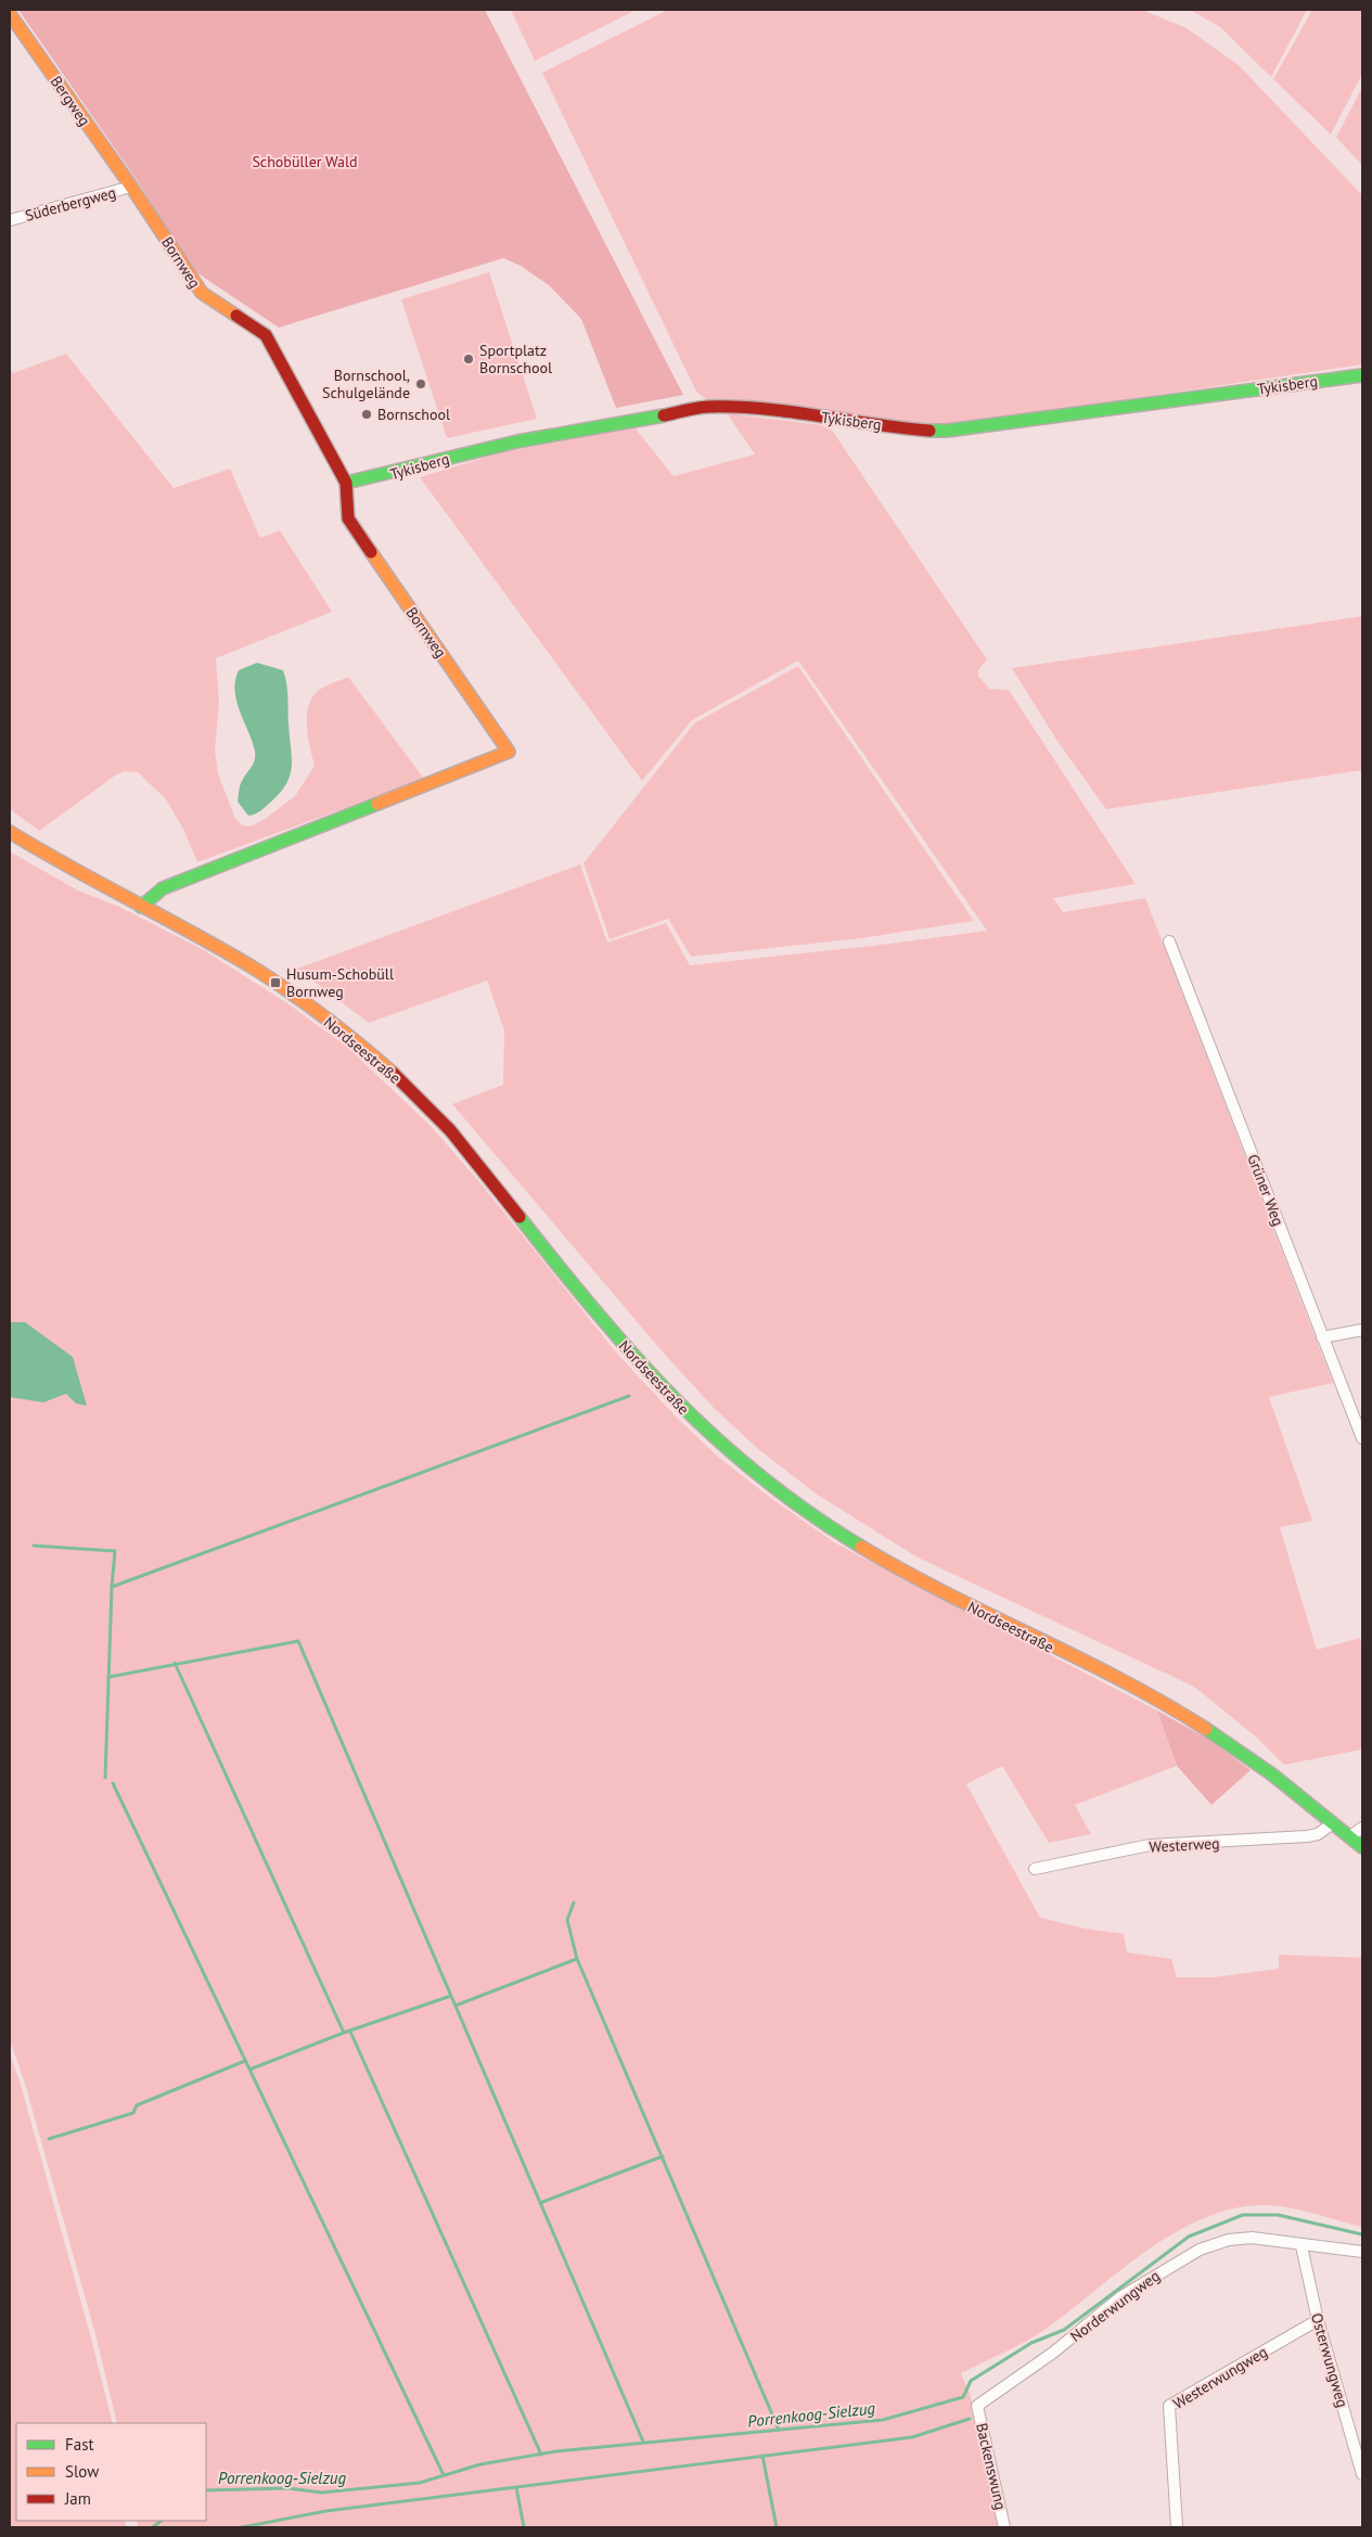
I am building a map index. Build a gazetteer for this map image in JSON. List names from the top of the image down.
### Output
{
  "streets": {
    "street": [
      "Bergweg",
      "Süderbergweg",
      "Bornweg",
      "Tykisberg",
      "Nordseestraße",
      "Grüner Weg",
      "Westerweg",
      "Norderwungweg",
      "Osterwungweg",
      "Westerwungweg",
      "Backenswung"
    ]
  },
  "crossings": [
    ["Bergweg", "Süderbergweg"],
    ["Bergweg", "Bornweg"],
    ["Süderbergweg", "Bornweg"],
    ["Bornweg", "Tykisberg"],
    ["Bornweg", "Nordseestraße"],
    ["Nordseestraße", "Westerweg"],
    ["Norderwungweg", "Osterwungweg"],
    ["Norderwungweg", "Backenswung"],
    ["Osterwungweg", "Westerwungweg"]
  ],
  "water": ["Porrenkoog-Sielzug"],
  "parks": ["Schobüller Wald"],
  "places": {
    "other": ["Sportplatz Bornschool", "Bornschool, Schulgelände", "Bornschool"],
    "transit": ["Husum-Schobüll Bornweg"]
  },
  "legend": ["Fast", "Slow", "Jam"]
}
